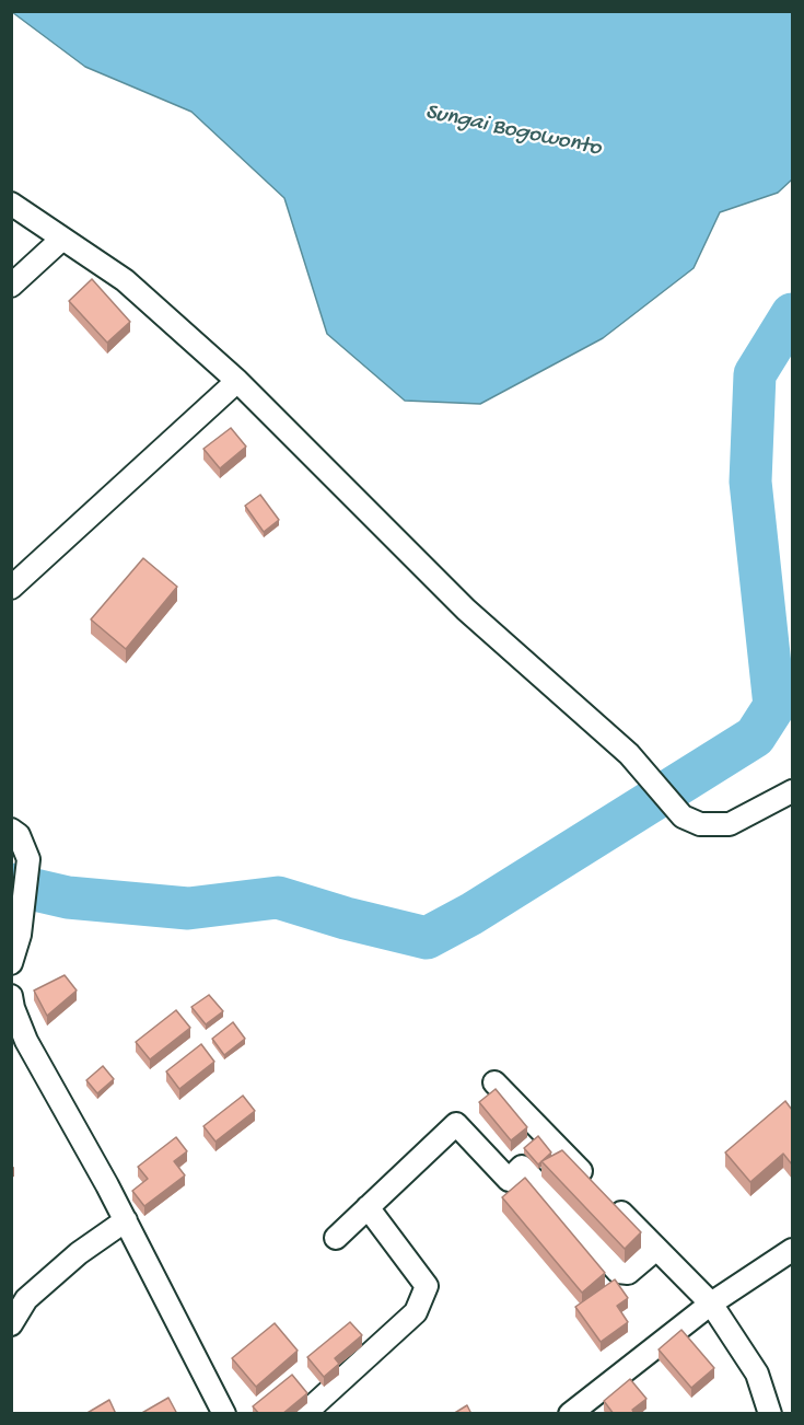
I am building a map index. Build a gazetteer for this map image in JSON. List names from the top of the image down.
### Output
{
  "water": ["Sungai Bogowonto"]
}
